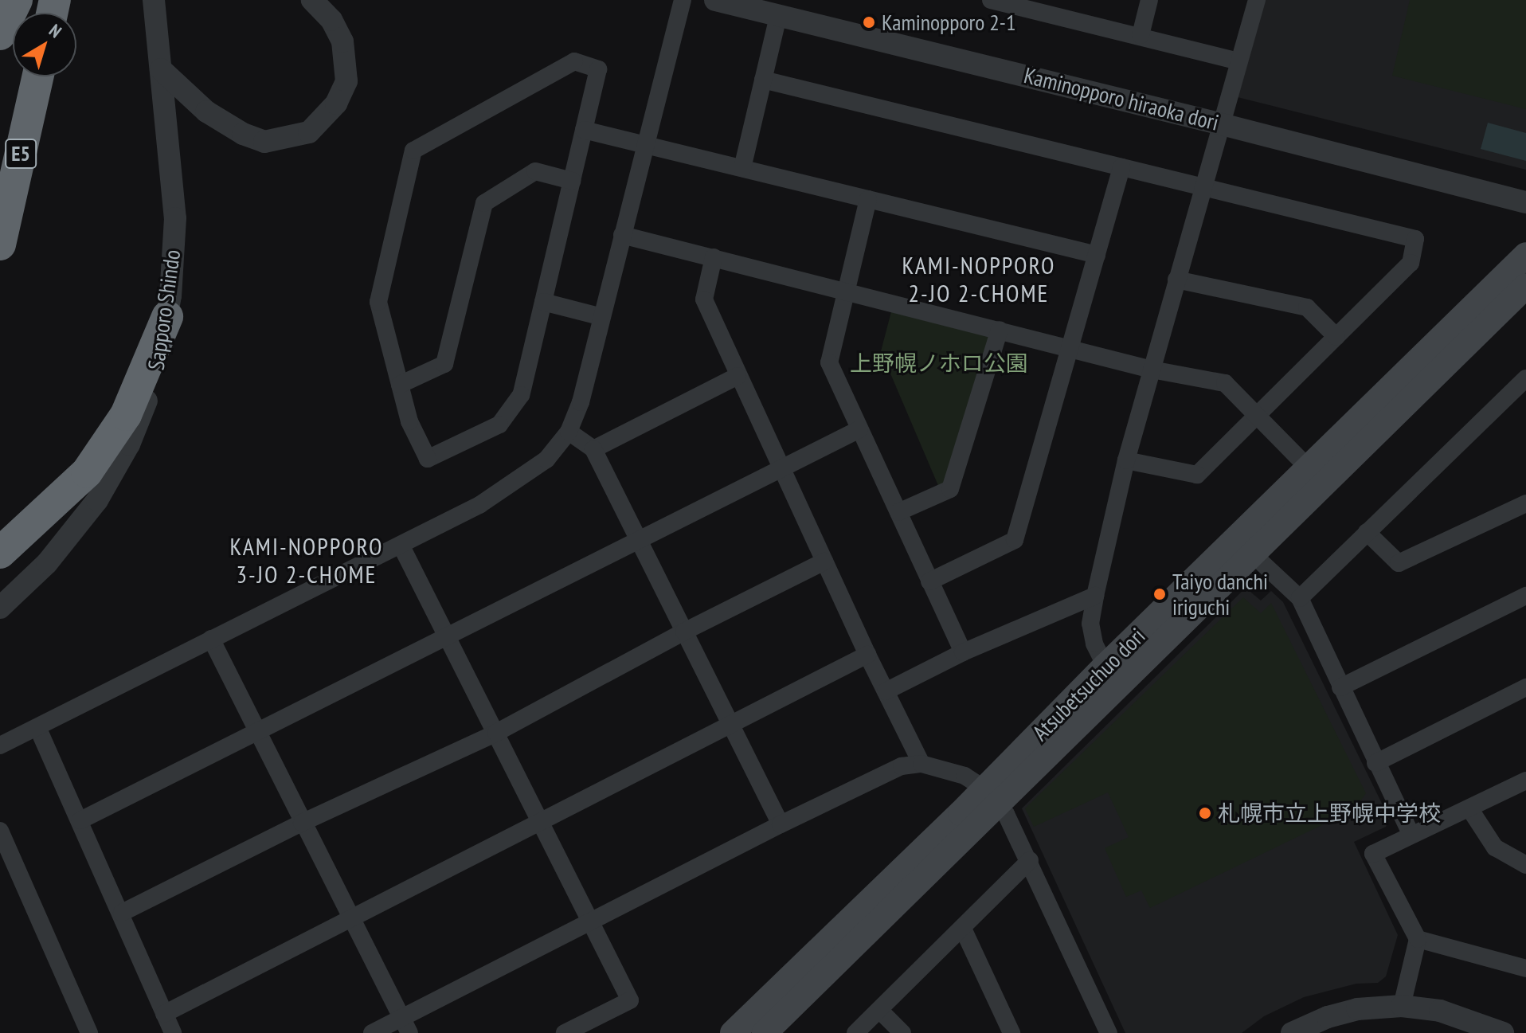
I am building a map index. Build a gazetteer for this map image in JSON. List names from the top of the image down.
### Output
{
  "streets": {
    "highway": ["E5"],
    "main road": ["Atsubetsuchuo dori"],
    "street": ["Kaminopporo hiraoka dori", "Sapporo Shindo"]
  },
  "districts": ["KAMI-NOPPORO 2-JO 2-CHOME", "KAMI-NOPPORO 3-JO 2-CHOME"],
  "parks": ["上野幌ノホロ公園"],
  "places": ["Kaminopporo 2-1", "Taiyo danchi iriguchi", "札幌市立上野幌中学校"],
  "north": "top right"
}
